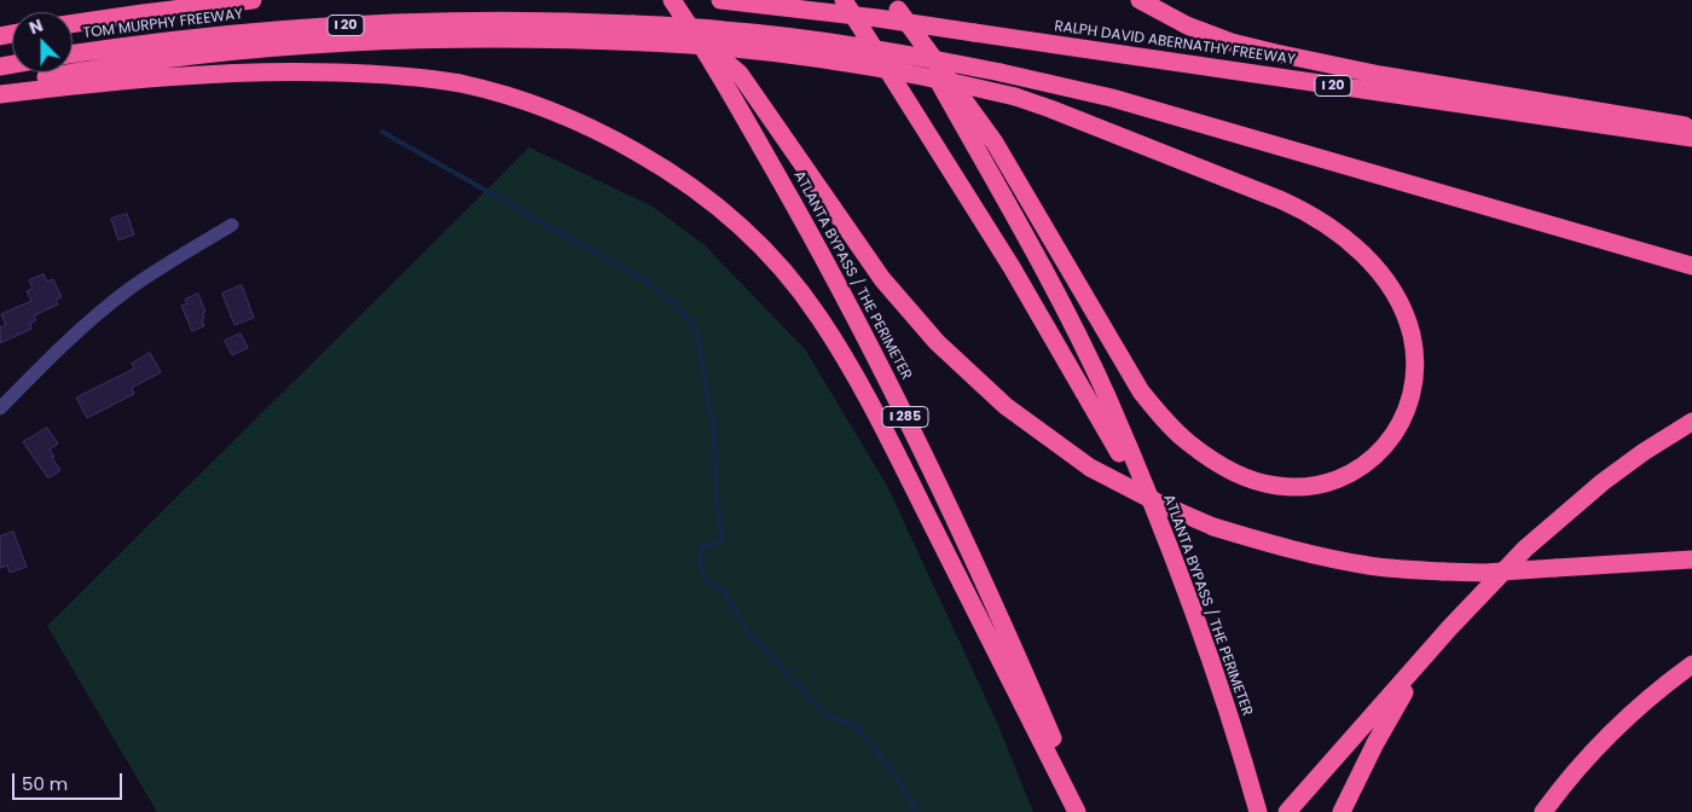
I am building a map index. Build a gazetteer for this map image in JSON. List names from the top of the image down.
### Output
{
  "streets": {
    "highway": [
      "TOM MURPHY FREEWAY",
      "I 20",
      "RALPH DAVID ABERNATHY FREEWAY",
      "ATLANTA BYPASS / THE PERIMETER",
      "I 285"
    ]
  },
  "scale_bar": "50 m",
  "north": "top"
}
